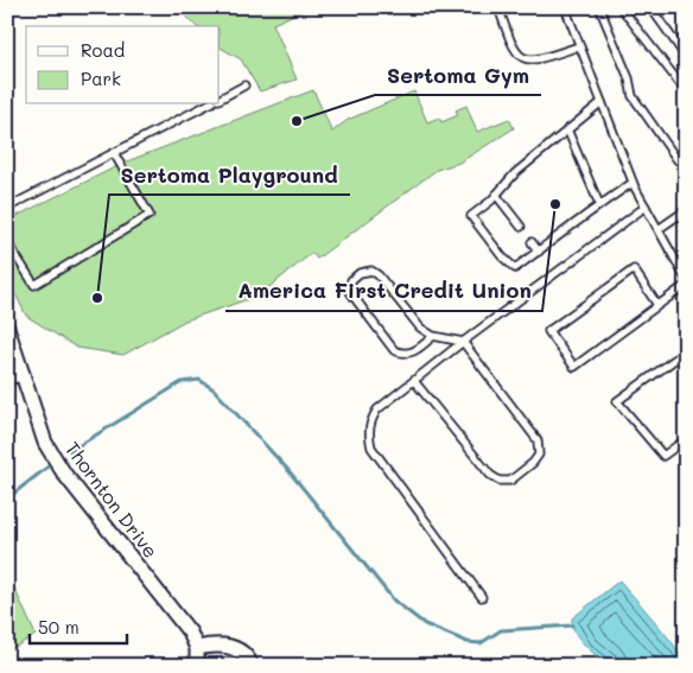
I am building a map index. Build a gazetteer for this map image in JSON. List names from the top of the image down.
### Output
{
  "streets": {
    "street": ["Thornton Drive"]
  },
  "places": ["Sertoma Gym", "America First Credit Union", "Sertoma Playground"],
  "legend": ["Road", "Park"],
  "scale_bar": "50 m"
}
